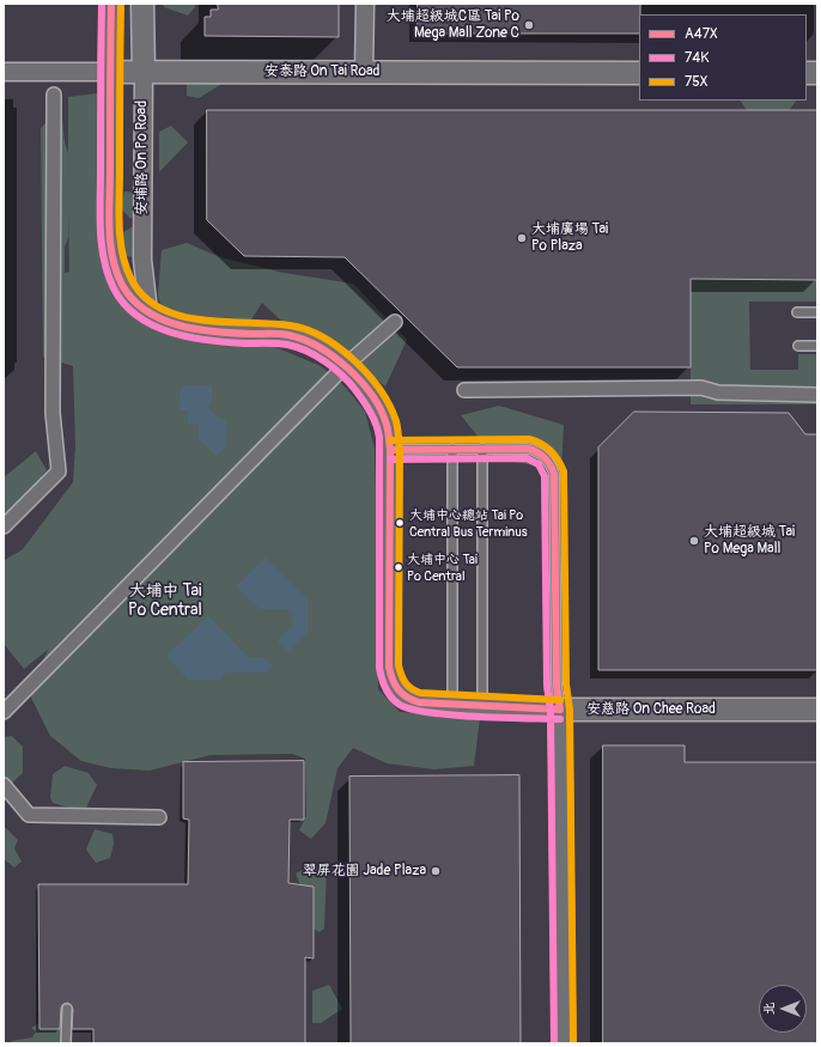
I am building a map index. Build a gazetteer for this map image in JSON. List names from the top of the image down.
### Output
{
  "streets": {
    "street": ["安泰路 On Tai Road", "安埔路 On Po Road", "安慈路 On Chee Road"]
  },
  "crossings": [
    ["安泰路 On Tai Road", "安埔路 On Po Road"]
  ],
  "districts": ["大埔中 Tai Po Central"],
  "places": [
    "大埔超級城C區 Tai Po Mega Mall Zone C",
    "大埔廣場 Tai Po Plaza",
    "大埔中心總站 Tai Po Central Bus Terminus",
    "大埔超級城 Tai Po Mega Mall",
    "大埔中心 Tai Po Central",
    "翠屏花園 Jade Plaza"
  ],
  "lines": ["transit line A47X", "transit line 74K", "transit line 75X"],
  "legend": ["A47X", "74K", "75X"],
  "north": "left"
}
